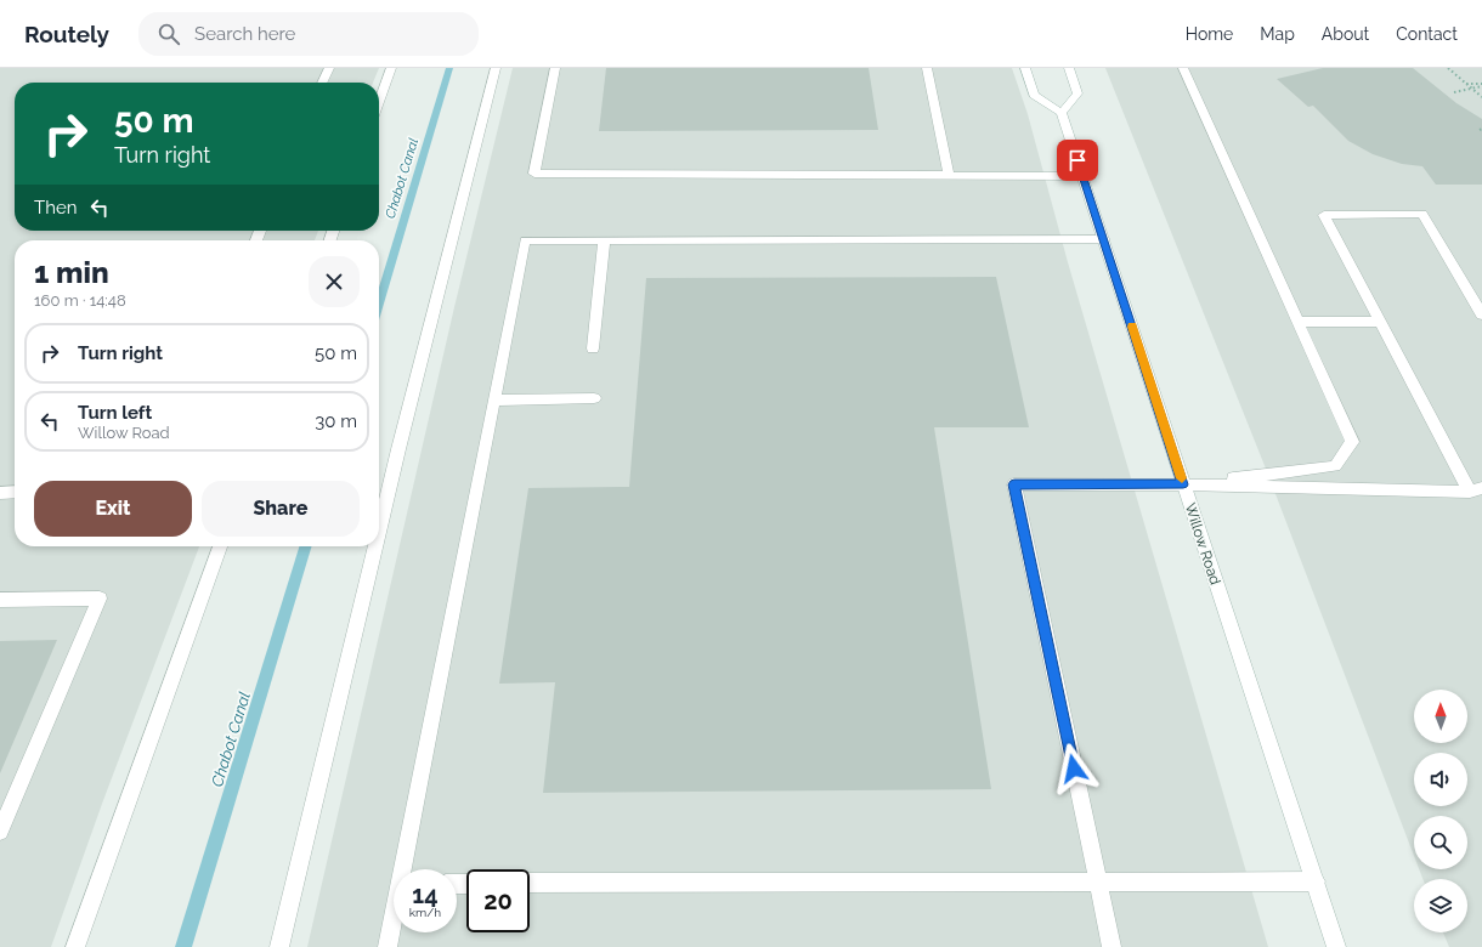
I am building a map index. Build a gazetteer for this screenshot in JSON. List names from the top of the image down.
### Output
{
  "streets": {
    "street": ["Willow Road"]
  },
  "water": ["Chabot Canal"],
  "north": "top",
  "page": {
    "header": "Routely",
    "search": "Search here",
    "nav": [
      "Home",
      "Map",
      "About",
      "Contact"
    ],
    "turn": ["50 m", "Turn right"],
    "then": "Then",
    "heading": ["1 min", "160 m · 14:48"],
    "list": [
      {
        "name": "Turn right",
        "value": "50 m"
      },
      {
        "name": "Turn left",
        "note": "Willow Road",
        "value": "30 m"
      }
    ],
    "buttons": ["Exit", "Share"],
    "speed": "14 km/h",
    "limit": "20"
  }
}
